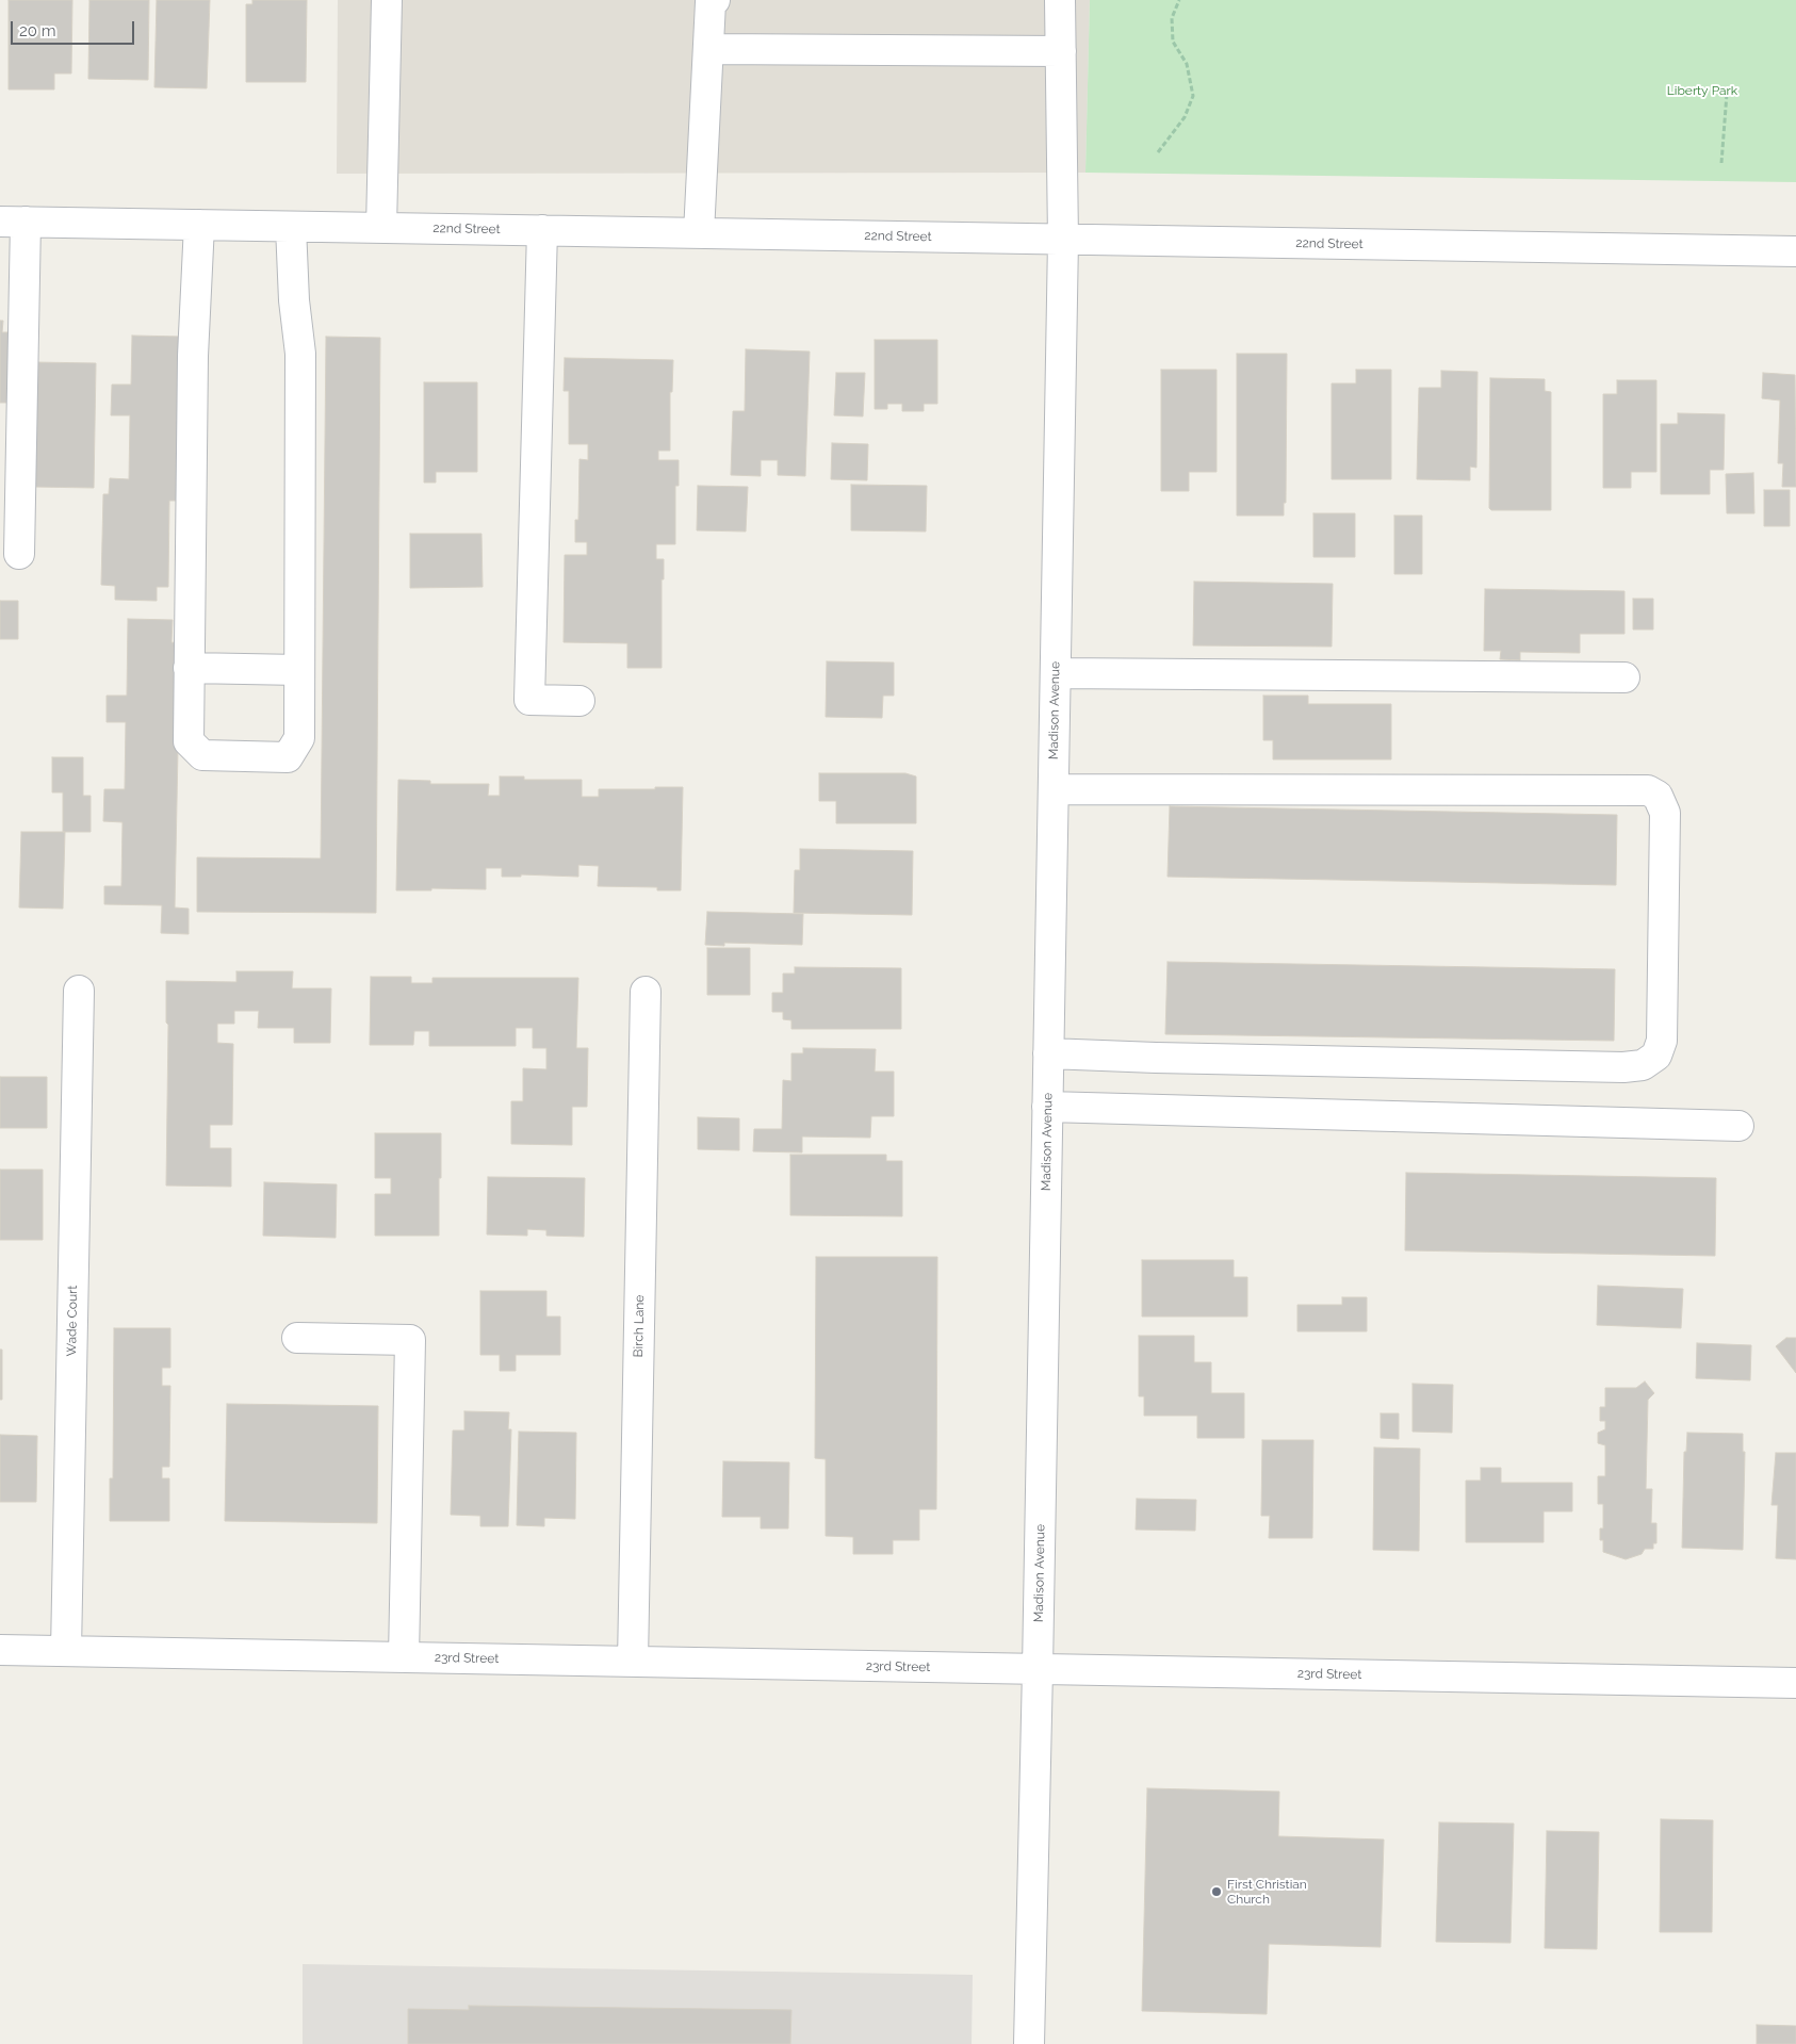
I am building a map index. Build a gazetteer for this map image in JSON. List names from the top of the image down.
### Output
{
  "streets": {
    "street": [
      "22nd Street",
      "Madison Avenue",
      "Wade Court",
      "Birch Lane",
      "23rd Street"
    ]
  },
  "crossings": [
    ["22nd Street", "Madison Avenue"],
    ["Madison Avenue", "23rd Street"],
    ["Wade Court", "23rd Street"],
    ["Birch Lane", "23rd Street"]
  ],
  "parks": ["Liberty Park"],
  "places": ["First Christian Church"],
  "scale_bar": "20 m"
}
